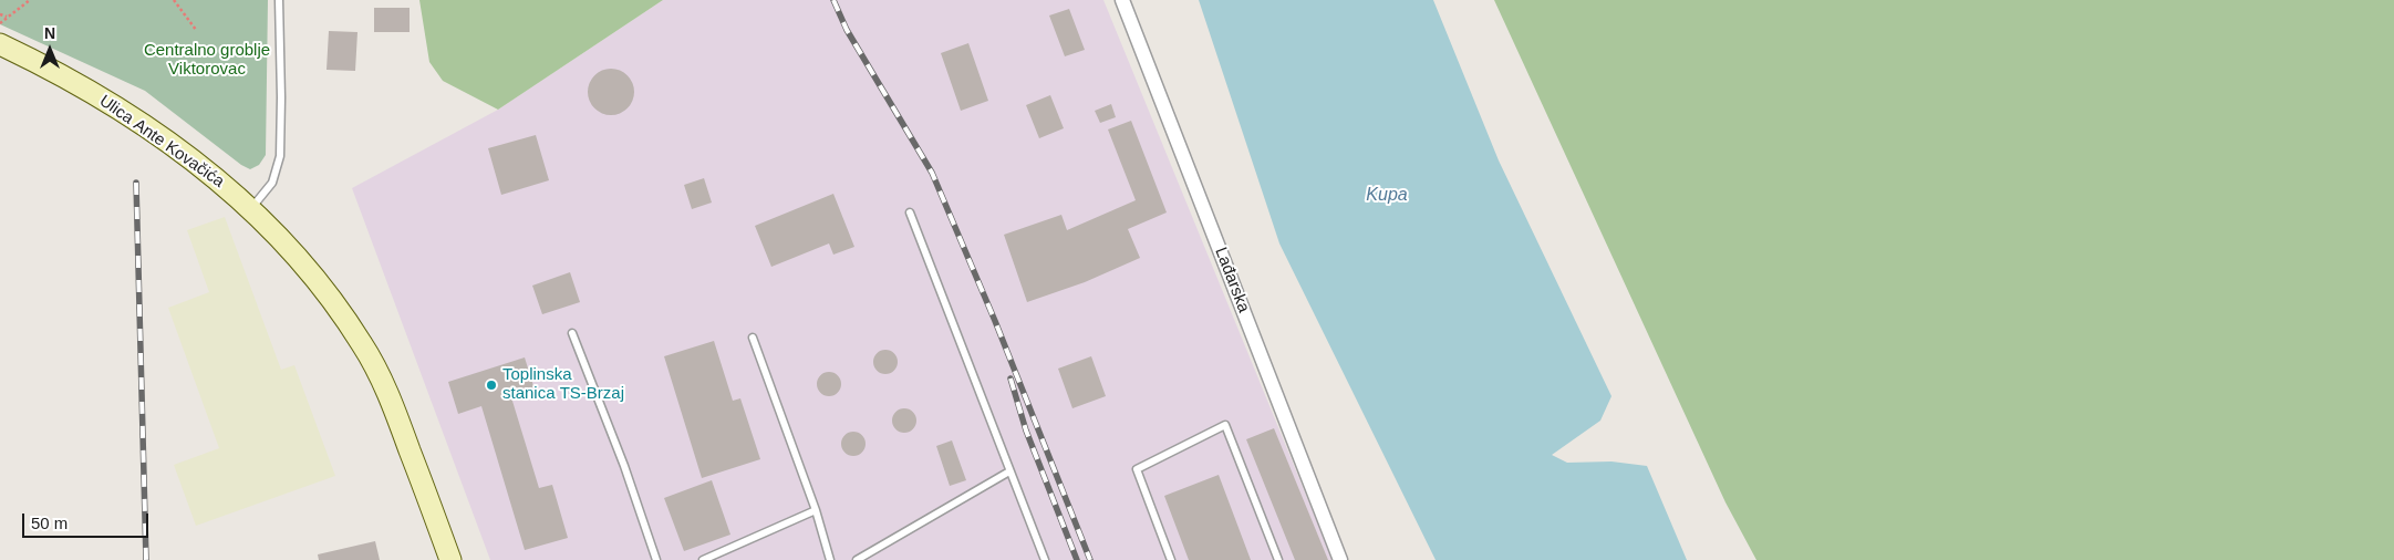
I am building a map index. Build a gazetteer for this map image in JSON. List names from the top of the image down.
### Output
{
  "streets": {
    "main road": ["Ulica Ante Kovačića"],
    "street": ["Lađarska"]
  },
  "water": ["Kupa"],
  "parks": ["Centralno groblje Viktorovac"],
  "places": ["Toplinska stanica TS-Brzaj"],
  "scale_bar": "50 m",
  "north": "top"
}
